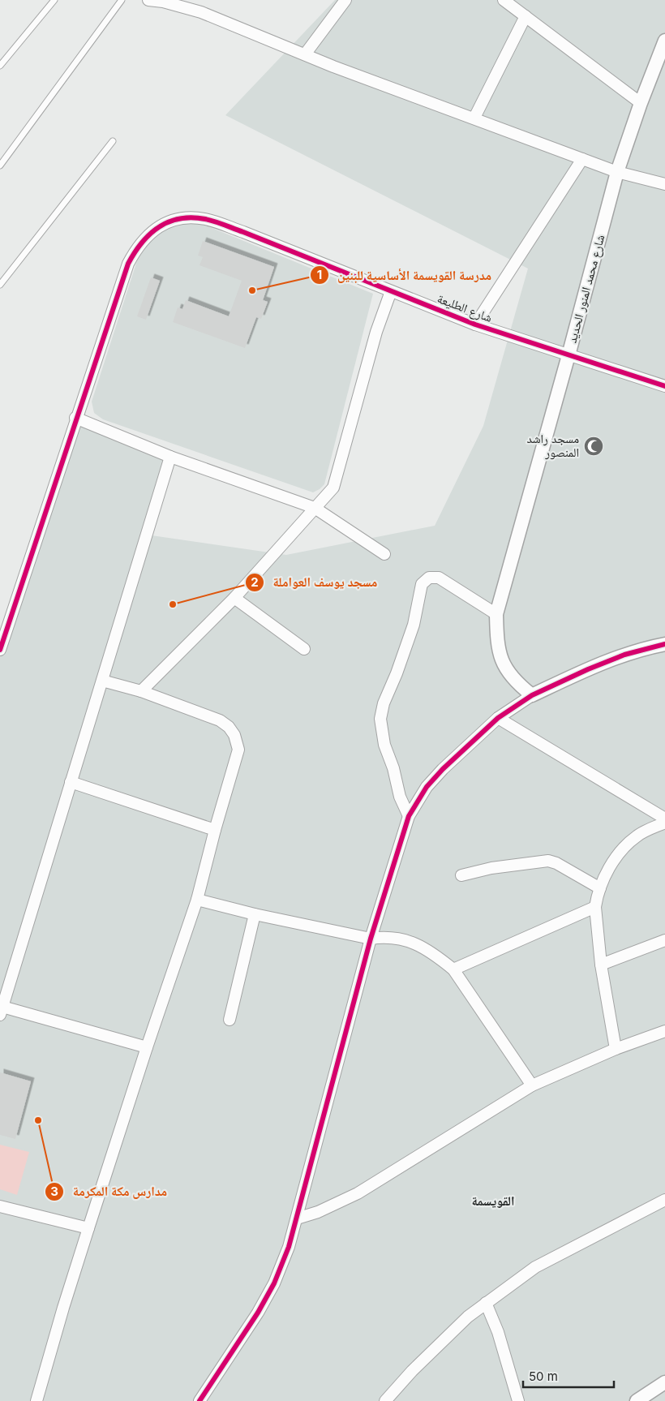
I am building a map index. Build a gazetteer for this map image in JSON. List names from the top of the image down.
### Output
{
  "streets": {
    "street": ["شارع محمد المنور الحديد", "شارع الطليعة"]
  },
  "crossings": [
    ["شارع محمد المنور الحديد", "شارع الطليعة"]
  ],
  "districts": ["القويسمة"],
  "places": {
    "other": ["مدرسة القويسمة الأساسية للبنين", "مسجد يوسف العواملة", "مدارس مكة المكرمة"],
    "mosque": ["مسجد راشد المنصور"]
  },
  "scale_bar": "50 m"
}
